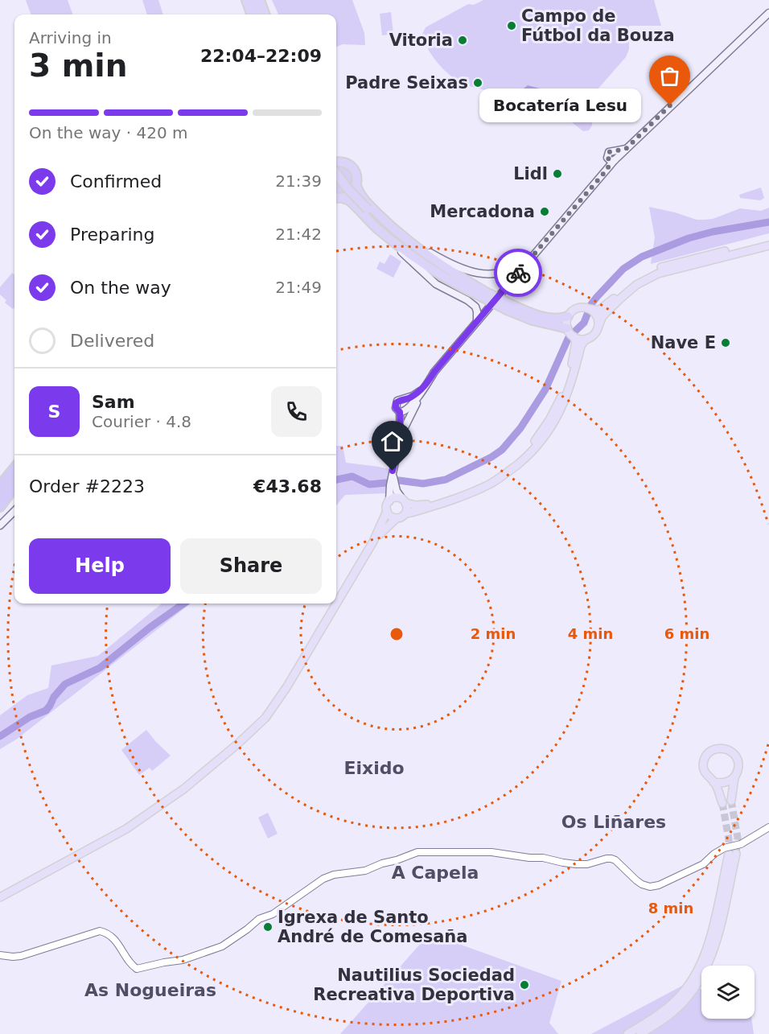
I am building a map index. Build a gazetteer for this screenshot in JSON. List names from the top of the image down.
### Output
{
  "districts": [
    "Eixido",
    "Os Liñares",
    "A Capela",
    "As Nogueiras"
  ],
  "places": [
    "Campo de Fútbol da Bouza",
    "Vitoria",
    "Padre Seixas",
    "Bocatería Lesu",
    "Lidl",
    "Mercadona",
    "Nave E",
    "Igrexa de Santo André de Comesaña",
    "Nautilius Sociedad Recreativa Deportiva"
  ],
  "page": {
    "heading": ["3 min", "Arriving in", "22:04–22:09"],
    "panel": [
      "Sam",
      "Courier · 4.8",
      "Order #2223",
      "€43.68"
    ],
    "bubble": "Bocatería Lesu",
    "bar": "On the way · 420 m",
    "list": [
      ["Confirmed", "21:39"],
      ["Preparing", "21:42"],
      ["On the way", "21:49"],
      "Delivered"
    ],
    "round": "S",
    "buttons": ["Help", "Share"]
  },
  "rings": [
    "2 min",
    "4 min",
    "6 min",
    "8 min"
  ]
}
